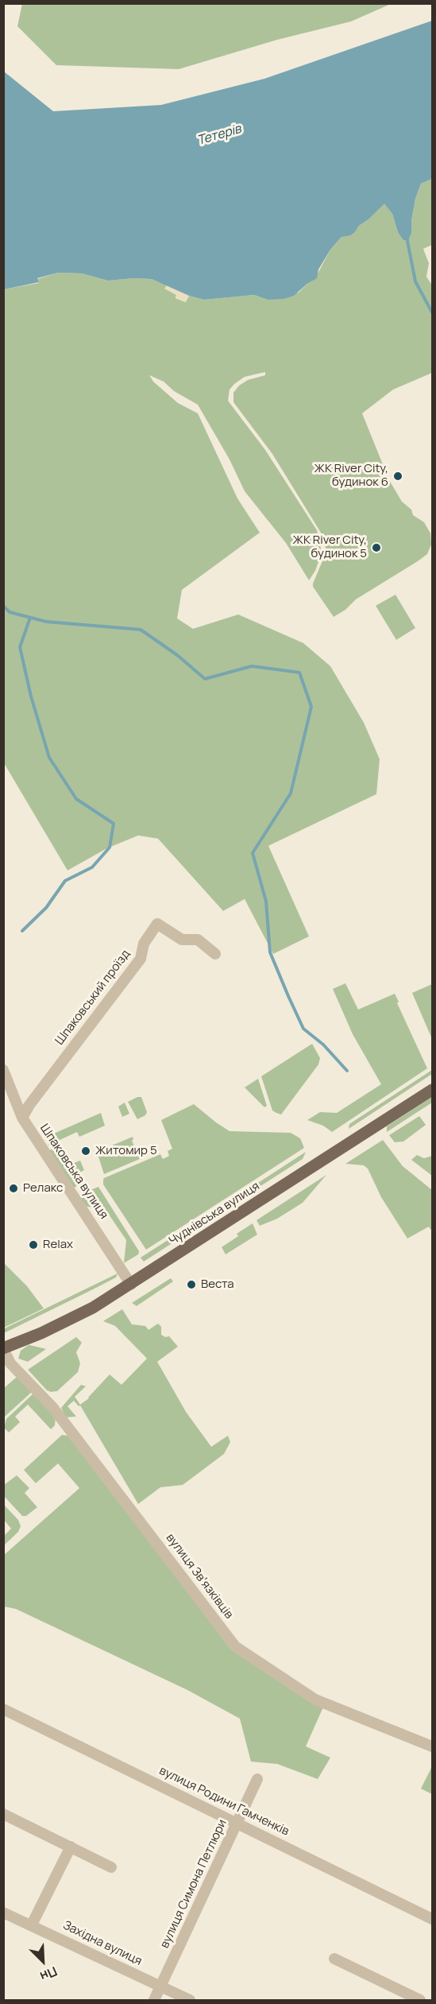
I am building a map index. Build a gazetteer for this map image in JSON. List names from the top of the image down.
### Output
{
  "streets": {
    "main road": ["Чуднівська вулиця"],
    "street": [
      "Шпаковський проїзд",
      "Шпаковська вулиця",
      "вулиця Звʼязківців",
      "вулиця Родини Гамченків",
      "вулиця Симона Петлюри",
      "Західна вулиця"
    ]
  },
  "crossings": [
    ["Шпаковський проїзд", "Шпаковська вулиця"],
    ["Шпаковська вулиця", "Чуднівська вулиця"],
    ["Чуднівська вулиця", "вулиця Звʼязківців"],
    ["вулиця Родини Гамченків", "вулиця Симона Петлюри"],
    ["вулиця Симона Петлюри", "Західна вулиця"]
  ],
  "water": ["Тетерів"],
  "places": [
    "ЖК River City, будинок 6",
    "ЖК River City, будинок 5",
    "Житомир 5",
    "Релакс",
    "Relax",
    "Веста"
  ],
  "north": "bottom right"
}
